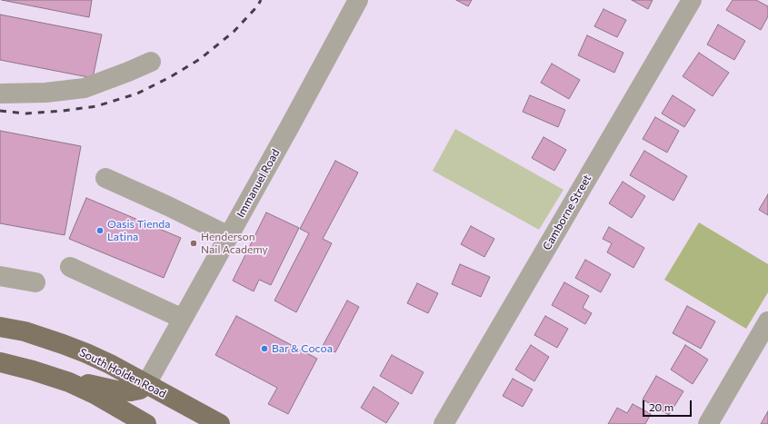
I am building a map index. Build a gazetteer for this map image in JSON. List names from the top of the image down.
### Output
{
  "streets": {
    "main road": ["South Holden Road"],
    "street": ["Immanuel Road", "Camborne Street"]
  },
  "crossings": [
    ["Immanuel Road", "South Holden Road"]
  ],
  "places": ["Oasis Tienda Latina", "Henderson Nail Academy", "Bar & Cocoa"],
  "scale_bar": "20 m"
}
